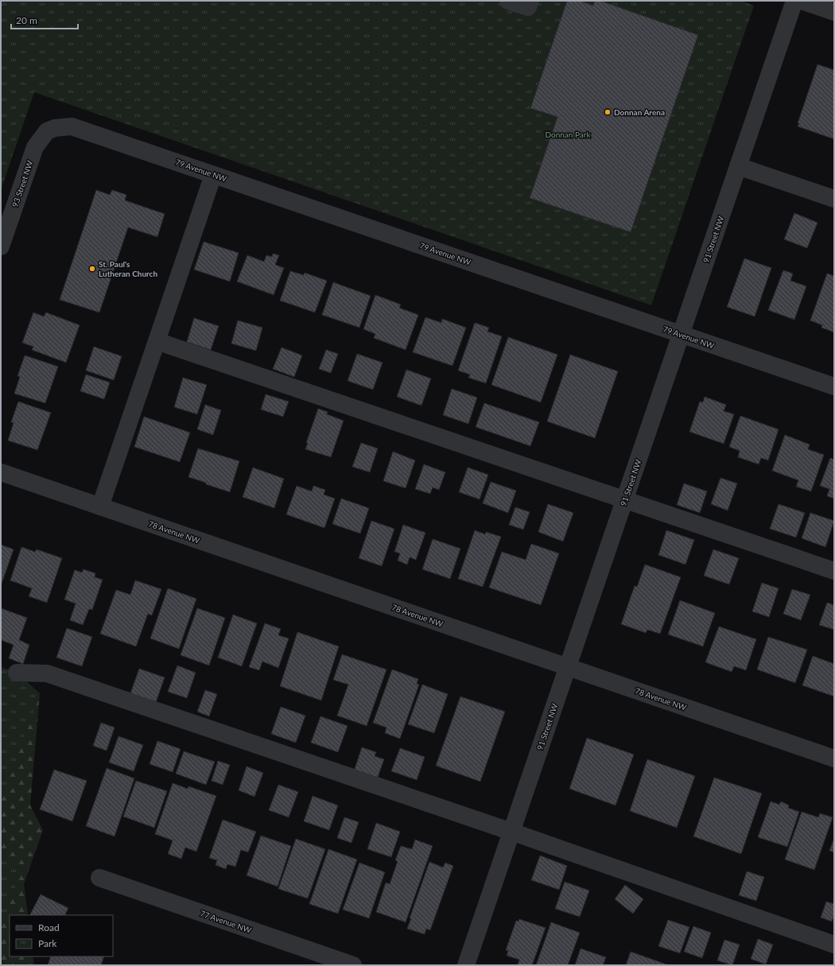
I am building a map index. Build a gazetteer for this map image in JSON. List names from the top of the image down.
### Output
{
  "streets": {
    "street": [
      "79 Avenue NW",
      "93 Street NW",
      "91 Street NW",
      "78 Avenue NW",
      "77 Avenue NW"
    ]
  },
  "crossings": [
    ["79 Avenue NW", "93 Street NW"],
    ["79 Avenue NW", "91 Street NW"],
    ["91 Street NW", "78 Avenue NW"]
  ],
  "parks": ["Donnan Park"],
  "places": ["Donnan Arena", "St. Paul's Lutheran Church"],
  "legend": ["Road", "Park"],
  "scale_bar": "20 m"
}
